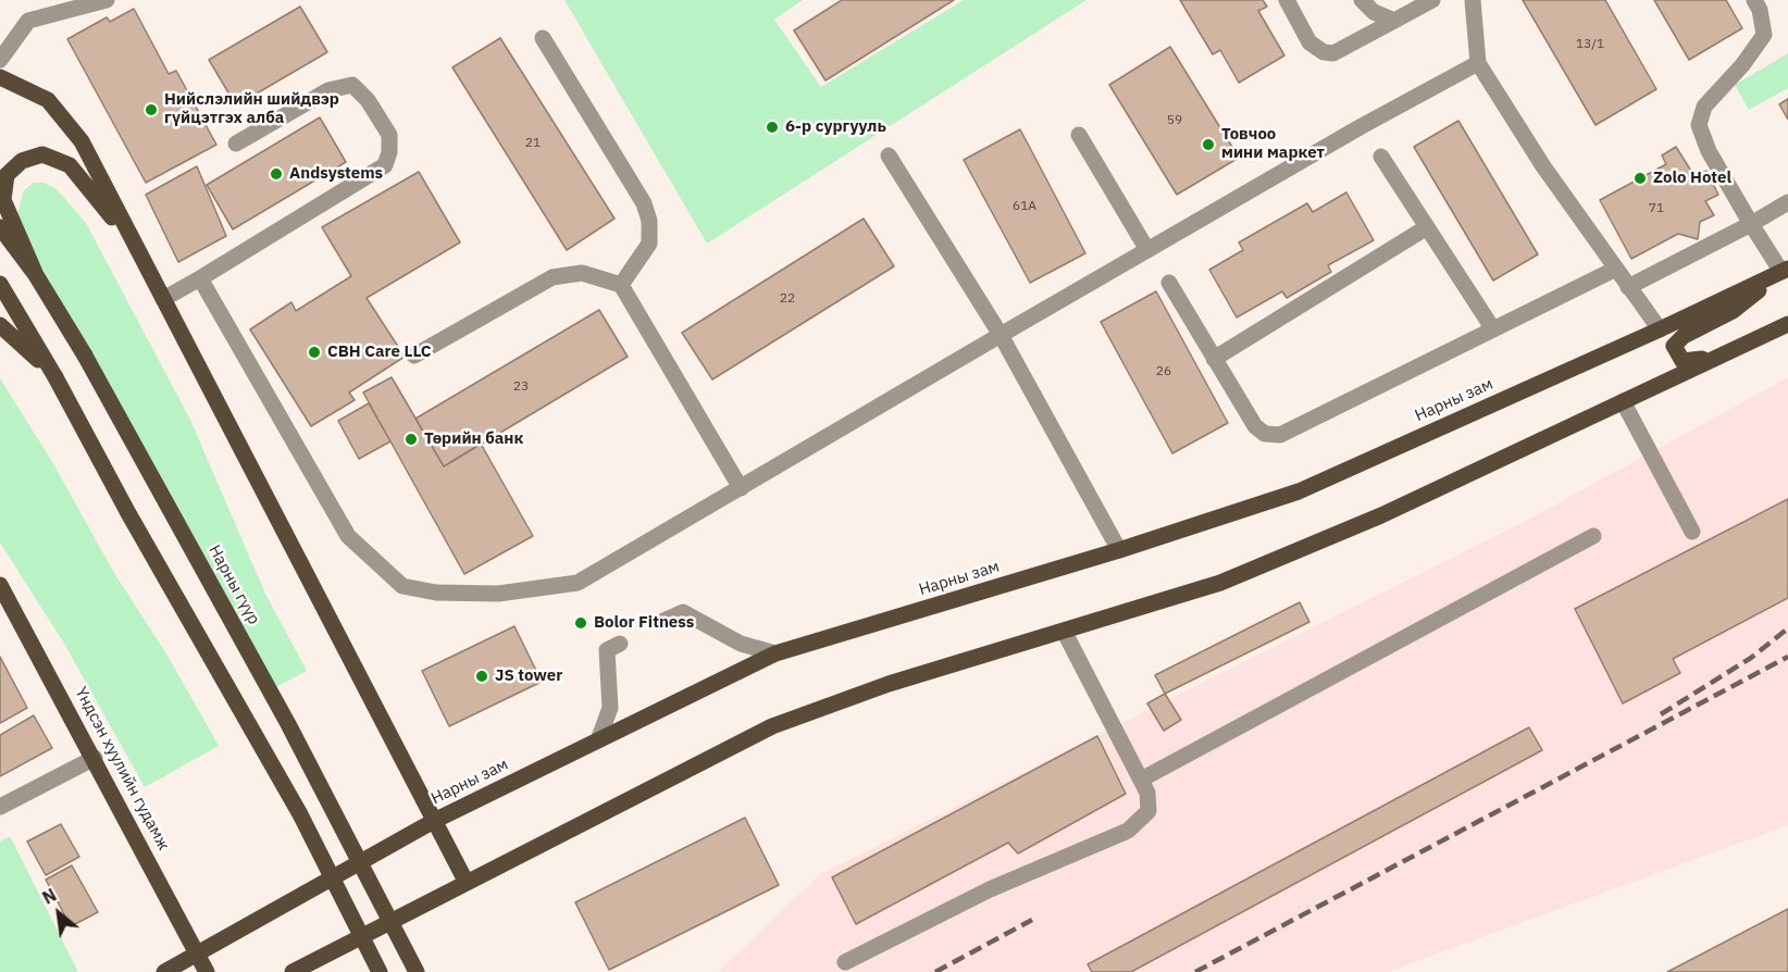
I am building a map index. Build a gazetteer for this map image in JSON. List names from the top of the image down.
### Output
{
  "streets": {
    "main road": ["Нарны зам", "Нарны гүүр", "Үндсэн хуулийн гудамж"]
  },
  "crossings": [
    ["Нарны зам", "Үндсэн хуулийн гудамж"]
  ],
  "places": [
    "Нийслэлийн шийдвэр гүйцэтгэх алба",
    "6-р сургууль",
    "Товчоо мини маркет",
    "Andsystems",
    "Zolo Hotel",
    "CBH Care LLC",
    "Төрийн банк",
    "Bolor Fitness",
    "JS tower"
  ],
  "house_numbers": [
    "13/1",
    "59",
    "21",
    "61А",
    "71",
    "22",
    "26",
    "23"
  ],
  "north": "top left"
}
